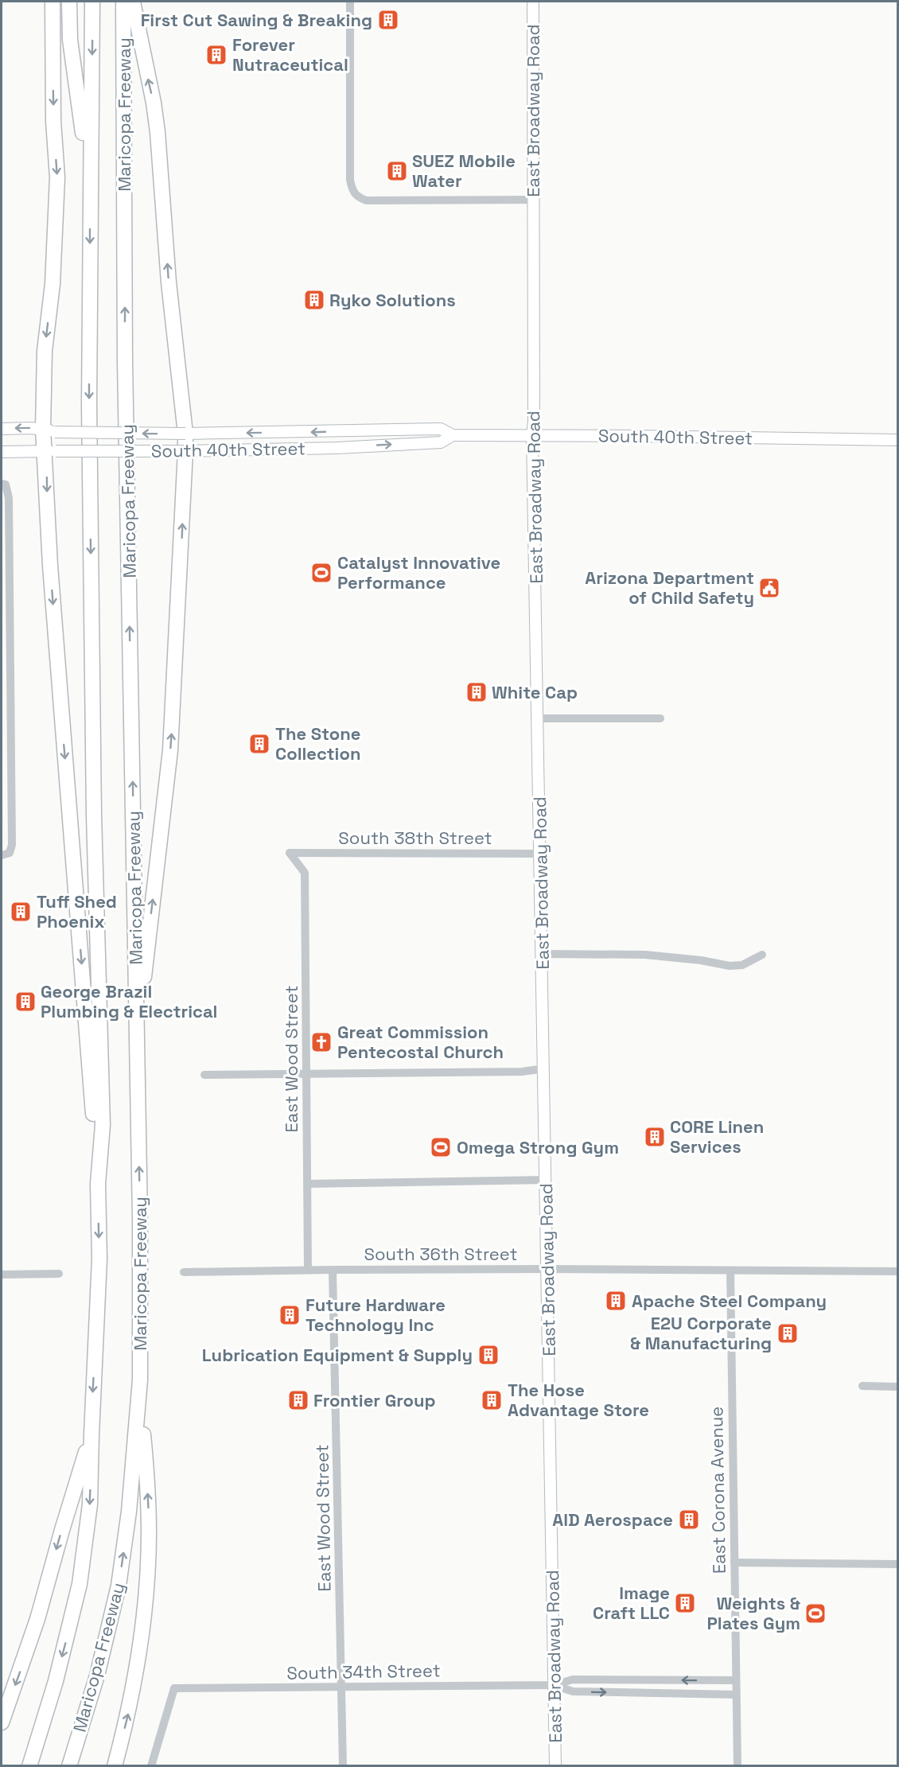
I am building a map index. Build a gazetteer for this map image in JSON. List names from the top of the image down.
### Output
{
  "streets": {
    "highway": ["Maricopa Freeway"],
    "main road": ["East Broadway Road", "South 40th Street"],
    "street": [
      "South 38th Street",
      "East Wood Street",
      "South 36th Street",
      "East Corona Avenue",
      "South 34th Street"
    ]
  },
  "crossings": [
    ["East Broadway Road", "South 40th Street"],
    ["East Broadway Road", "South 38th Street"],
    ["East Broadway Road", "South 36th Street"],
    ["East Broadway Road", "South 34th Street"],
    ["South 38th Street", "East Wood Street"],
    ["East Wood Street", "South 36th Street"],
    ["East Wood Street", "South 34th Street"],
    ["South 36th Street", "East Corona Avenue"],
    ["East Corona Avenue", "South 34th Street"]
  ],
  "places": {
    "building": [
      "First Cut Sawing & Breaking",
      "Forever Nutraceutical",
      "SUEZ Mobile Water",
      "Ryko Solutions",
      "White Cap",
      "The Stone Collection",
      "Tuff Shed Phoenix",
      "George Brazil Plumbing & Electrical",
      "CORE Linen Services",
      "Apache Steel Company",
      "Future Hardware Technology Inc",
      "E2U Corporate & Manufacturing",
      "Lubrication Equipment & Supply",
      "Frontier Group",
      "The Hose Advantage Store",
      "AID Aerospace",
      "Image Craft LLC"
    ],
    "sports": ["Catalyst Innovative Performance", "Omega Strong Gym", "Weights & Plates Gym"],
    "public building": ["Arizona Department of Child Safety"],
    "church": ["Great Commission Pentecostal Church"]
  }
}
